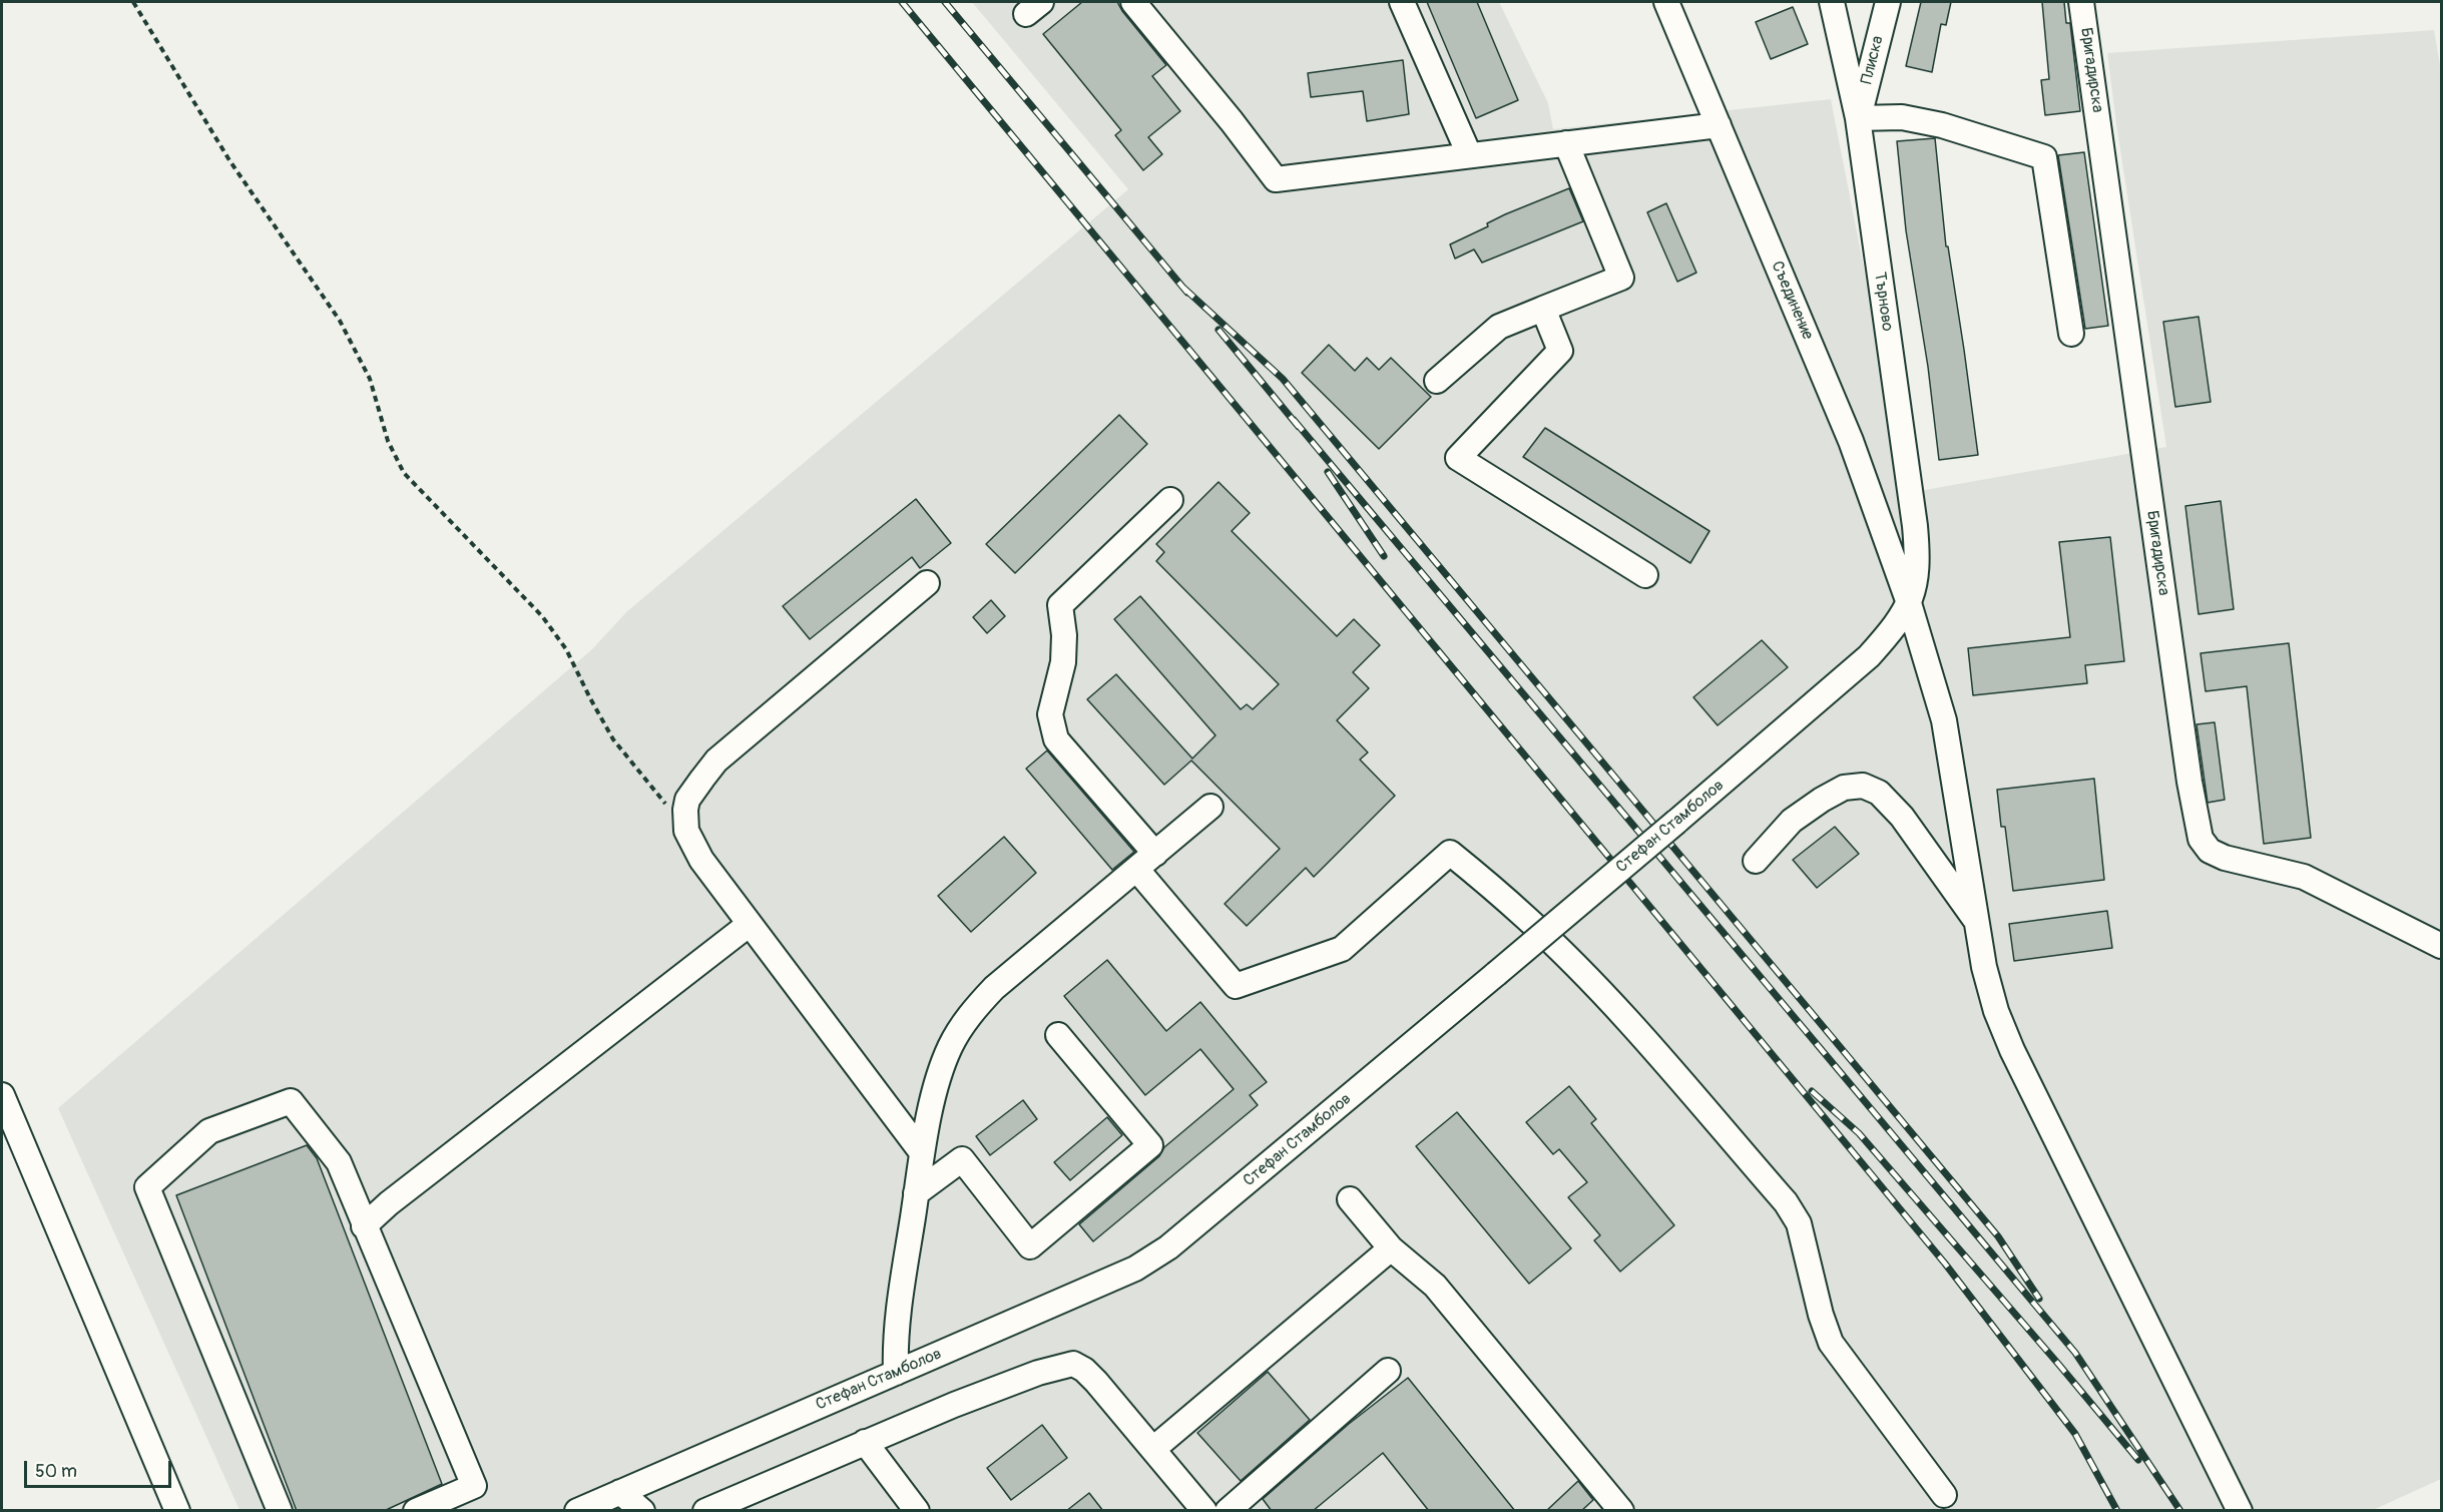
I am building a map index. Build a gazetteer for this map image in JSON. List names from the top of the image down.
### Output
{
  "streets": {
    "street": [
      "Плиска",
      "Бригадирска",
      "Съединение",
      "Търново",
      "Стефан Стамболов"
    ]
  },
  "crossings": [
    ["Плиска", "Търново"],
    ["Съединение", "Търново"],
    ["Съединение", "Стефан Стамболов"],
    ["Търново", "Стефан Стамболов"]
  ],
  "scale_bar": "50 m"
}
